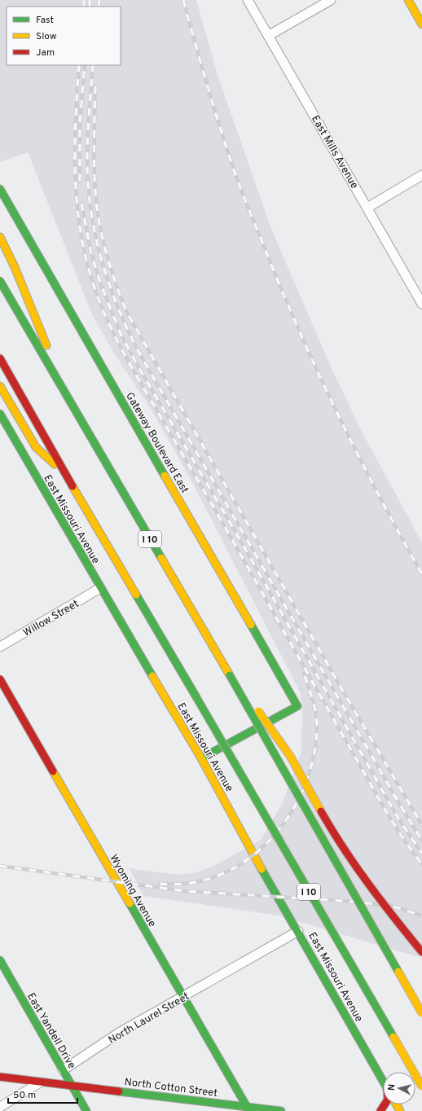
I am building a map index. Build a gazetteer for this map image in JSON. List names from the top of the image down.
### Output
{
  "streets": {
    "main road": [
      "Gateway Boulevard East",
      "East Missouri Avenue",
      "I 10",
      "Wyoming Avenue",
      "North Laurel Street",
      "East Yandell Drive",
      "North Cotton Street"
    ],
    "street": ["East Mills Avenue", "Willow Street"]
  },
  "crossings": [
    ["Gateway Boulevard East", "East Missouri Avenue"],
    ["East Missouri Avenue", "Willow Street"],
    ["East Missouri Avenue", "North Laurel Street"],
    ["Wyoming Avenue", "North Laurel Street"],
    ["Wyoming Avenue", "North Cotton Street"],
    ["North Laurel Street", "East Yandell Drive"],
    ["North Laurel Street", "North Cotton Street"],
    ["East Yandell Drive", "North Cotton Street"]
  ],
  "legend": ["Fast", "Slow", "Jam"],
  "scale_bar": "50 m",
  "north": "left"
}
